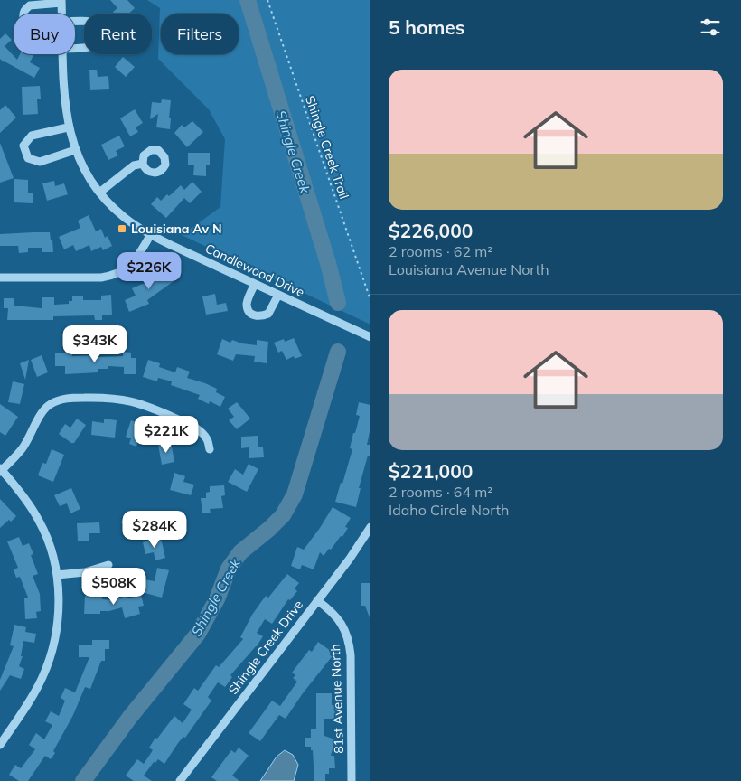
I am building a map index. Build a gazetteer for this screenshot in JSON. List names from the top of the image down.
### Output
{
  "streets": {
    "street": ["Candlewood Drive", "Shingle Creek Drive", "81st Avenue North"],
    "path": ["Shingle Creek Trail"]
  },
  "crossings": [
    ["Shingle Creek Drive", "81st Avenue North"]
  ],
  "water": ["Shingle Creek"],
  "places": {
    "transit": ["Louisiana Av N"]
  },
  "page": {
    "heading": "5 homes",
    "chip": ["Buy", "Rent", "Filters"],
    "list": [
      {
        "name": "$226,000",
        "note": "2 rooms · 62 m² · Louisiana Avenue North"
      },
      {
        "name": "$221,000",
        "note": "2 rooms · 64 m² · Idaho Circle North"
      }
    ],
    "price": [
      "$226K",
      "$343K",
      "$221K",
      "$284K",
      "$508K"
    ]
  }
}
